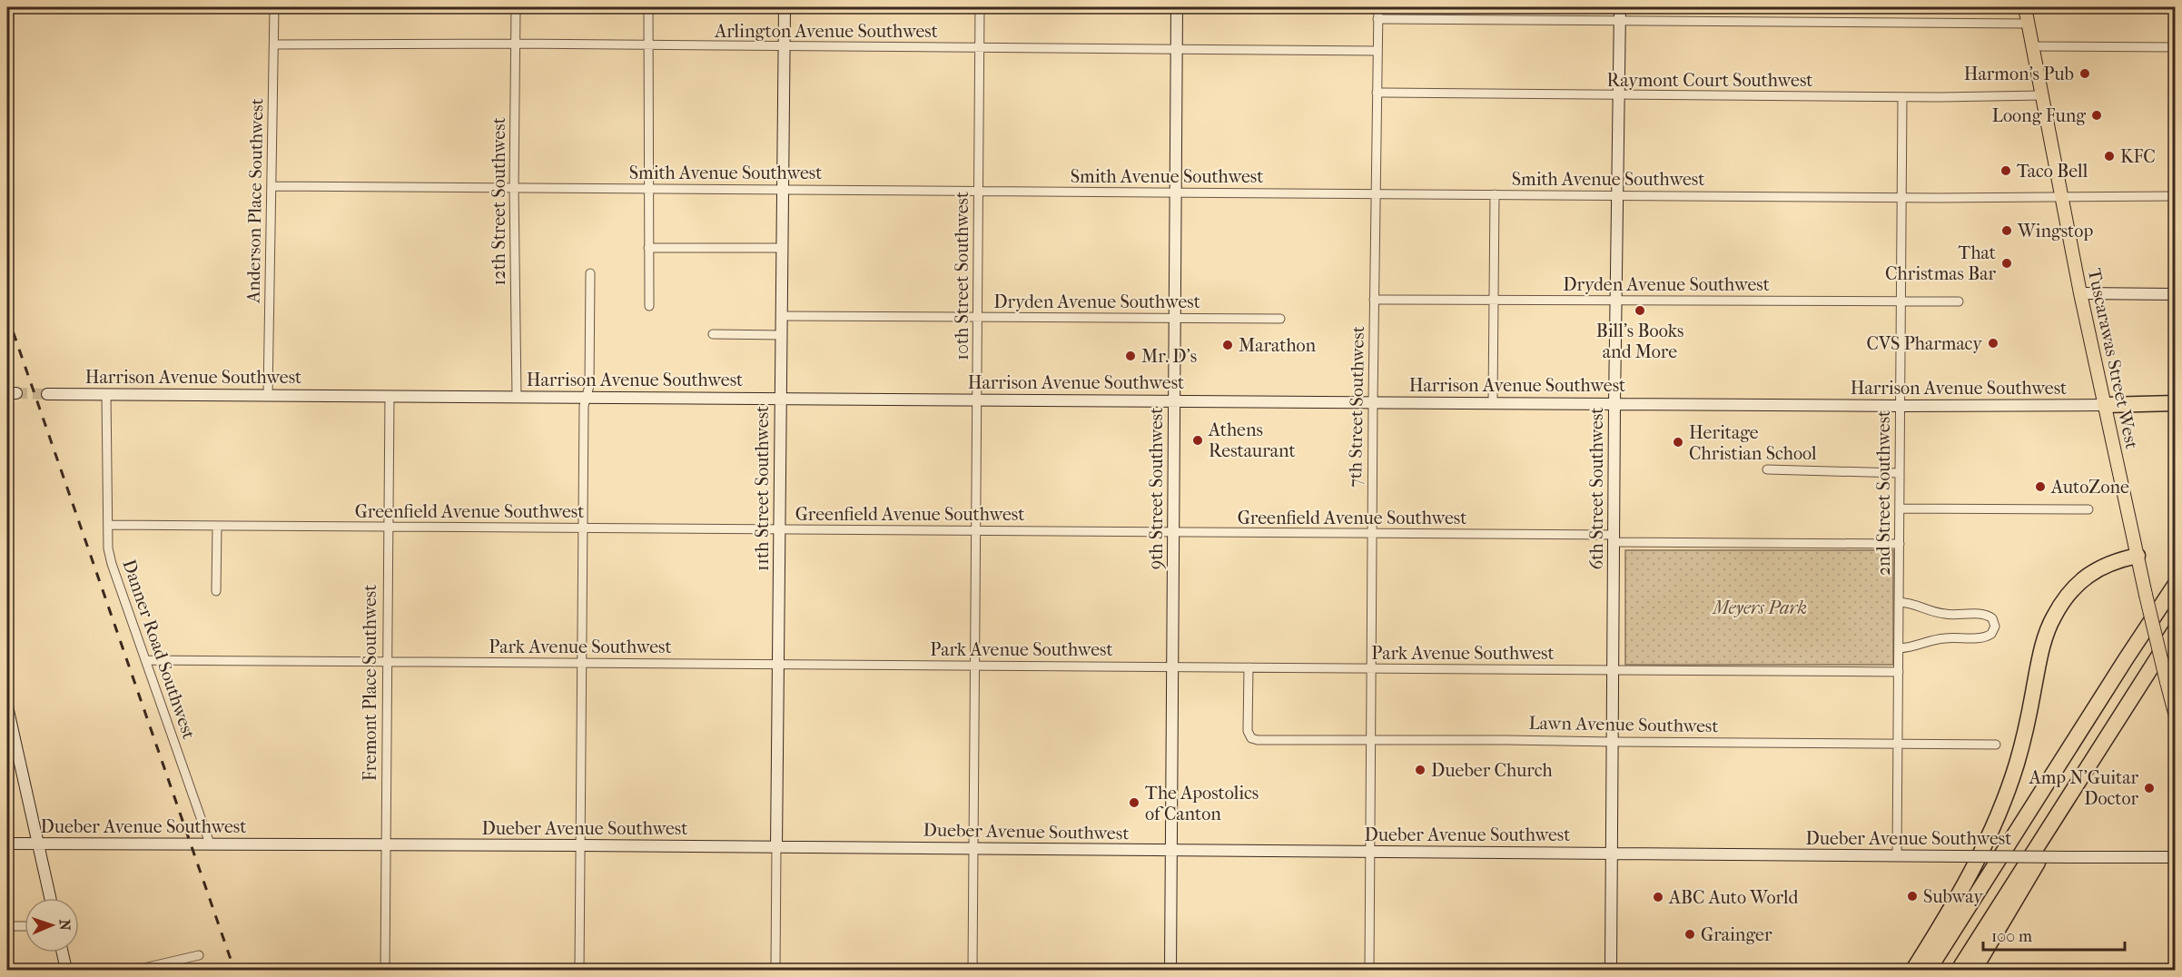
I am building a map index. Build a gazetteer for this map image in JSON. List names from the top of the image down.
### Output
{
  "streets": {
    "main road": ["Tuscarawas Street West"],
    "street": [
      "Arlington Avenue Southwest",
      "Raymont Court Southwest",
      "Smith Avenue Southwest",
      "Anderson Place Southwest",
      "12th Street Southwest",
      "10th Street Southwest",
      "Dryden Avenue Southwest",
      "Harrison Avenue Southwest",
      "7th Street Southwest",
      "11th Street Southwest",
      "9th Street Southwest",
      "6th Street Southwest",
      "2nd Street Southwest",
      "Greenfield Avenue Southwest",
      "Park Avenue Southwest",
      "Danner Road Southwest",
      "Fremont Place Southwest",
      "Lawn Avenue Southwest",
      "Dueber Avenue Southwest"
    ]
  },
  "crossings": [
    ["Arlington Avenue Southwest", "Anderson Place Southwest"],
    ["Arlington Avenue Southwest", "12th Street Southwest"],
    ["Arlington Avenue Southwest", "10th Street Southwest"],
    ["Arlington Avenue Southwest", "7th Street Southwest"],
    ["Arlington Avenue Southwest", "11th Street Southwest"],
    ["Arlington Avenue Southwest", "9th Street Southwest"],
    ["Raymont Court Southwest", "Tuscarawas Street West"],
    ["Raymont Court Southwest", "7th Street Southwest"],
    ["Raymont Court Southwest", "6th Street Southwest"],
    ["Raymont Court Southwest", "2nd Street Southwest"],
    ["Smith Avenue Southwest", "Anderson Place Southwest"],
    ["Smith Avenue Southwest", "12th Street Southwest"],
    ["Smith Avenue Southwest", "10th Street Southwest"],
    ["Smith Avenue Southwest", "Tuscarawas Street West"],
    ["Smith Avenue Southwest", "7th Street Southwest"],
    ["Smith Avenue Southwest", "11th Street Southwest"],
    ["Smith Avenue Southwest", "9th Street Southwest"],
    ["Smith Avenue Southwest", "6th Street Southwest"],
    ["Smith Avenue Southwest", "2nd Street Southwest"],
    ["Anderson Place Southwest", "Harrison Avenue Southwest"],
    ["12th Street Southwest", "Harrison Avenue Southwest"],
    ["10th Street Southwest", "Dryden Avenue Southwest"],
    ["10th Street Southwest", "Harrison Avenue Southwest"],
    ["10th Street Southwest", "Greenfield Avenue Southwest"],
    ["10th Street Southwest", "Park Avenue Southwest"],
    ["10th Street Southwest", "Dueber Avenue Southwest"],
    ["Dryden Avenue Southwest", "7th Street Southwest"],
    ["Dryden Avenue Southwest", "11th Street Southwest"],
    ["Dryden Avenue Southwest", "9th Street Southwest"],
    ["Dryden Avenue Southwest", "6th Street Southwest"],
    ["Dryden Avenue Southwest", "2nd Street Southwest"],
    ["Tuscarawas Street West", "Harrison Avenue Southwest"],
    ["Harrison Avenue Southwest", "7th Street Southwest"],
    ["Harrison Avenue Southwest", "11th Street Southwest"],
    ["Harrison Avenue Southwest", "9th Street Southwest"],
    ["Harrison Avenue Southwest", "6th Street Southwest"],
    ["Harrison Avenue Southwest", "2nd Street Southwest"],
    ["Harrison Avenue Southwest", "Danner Road Southwest"],
    ["Harrison Avenue Southwest", "Fremont Place Southwest"],
    ["7th Street Southwest", "Greenfield Avenue Southwest"],
    ["7th Street Southwest", "Park Avenue Southwest"],
    ["7th Street Southwest", "Lawn Avenue Southwest"],
    ["7th Street Southwest", "Dueber Avenue Southwest"],
    ["11th Street Southwest", "Greenfield Avenue Southwest"],
    ["11th Street Southwest", "Park Avenue Southwest"],
    ["11th Street Southwest", "Dueber Avenue Southwest"],
    ["9th Street Southwest", "Greenfield Avenue Southwest"],
    ["9th Street Southwest", "Park Avenue Southwest"],
    ["9th Street Southwest", "Dueber Avenue Southwest"],
    ["6th Street Southwest", "Greenfield Avenue Southwest"],
    ["6th Street Southwest", "Park Avenue Southwest"],
    ["6th Street Southwest", "Lawn Avenue Southwest"],
    ["6th Street Southwest", "Dueber Avenue Southwest"],
    ["2nd Street Southwest", "Greenfield Avenue Southwest"],
    ["2nd Street Southwest", "Park Avenue Southwest"],
    ["2nd Street Southwest", "Lawn Avenue Southwest"],
    ["2nd Street Southwest", "Dueber Avenue Southwest"],
    ["Greenfield Avenue Southwest", "Danner Road Southwest"],
    ["Greenfield Avenue Southwest", "Fremont Place Southwest"],
    ["Park Avenue Southwest", "Danner Road Southwest"],
    ["Park Avenue Southwest", "Fremont Place Southwest"],
    ["Park Avenue Southwest", "Lawn Avenue Southwest"],
    ["Danner Road Southwest", "Dueber Avenue Southwest"],
    ["Fremont Place Southwest", "Dueber Avenue Southwest"]
  ],
  "parks": ["Meyers Park"],
  "places": [
    "Harmon's Pub",
    "Loong Fung",
    "KFC",
    "Taco Bell",
    "Wingstop",
    "That Christmas Bar",
    "Bill's Books and More",
    "CVS Pharmacy",
    "Marathon",
    "Mr. D's",
    "Athens Restaurant",
    "Heritage Christian School",
    "AutoZone",
    "Dueber Church",
    "Amp N'Guitar Doctor",
    "The Apostolics of Canton",
    "Subway",
    "ABC Auto World",
    "Grainger"
  ],
  "scale_bar": "100 m",
  "north": "right"
}
